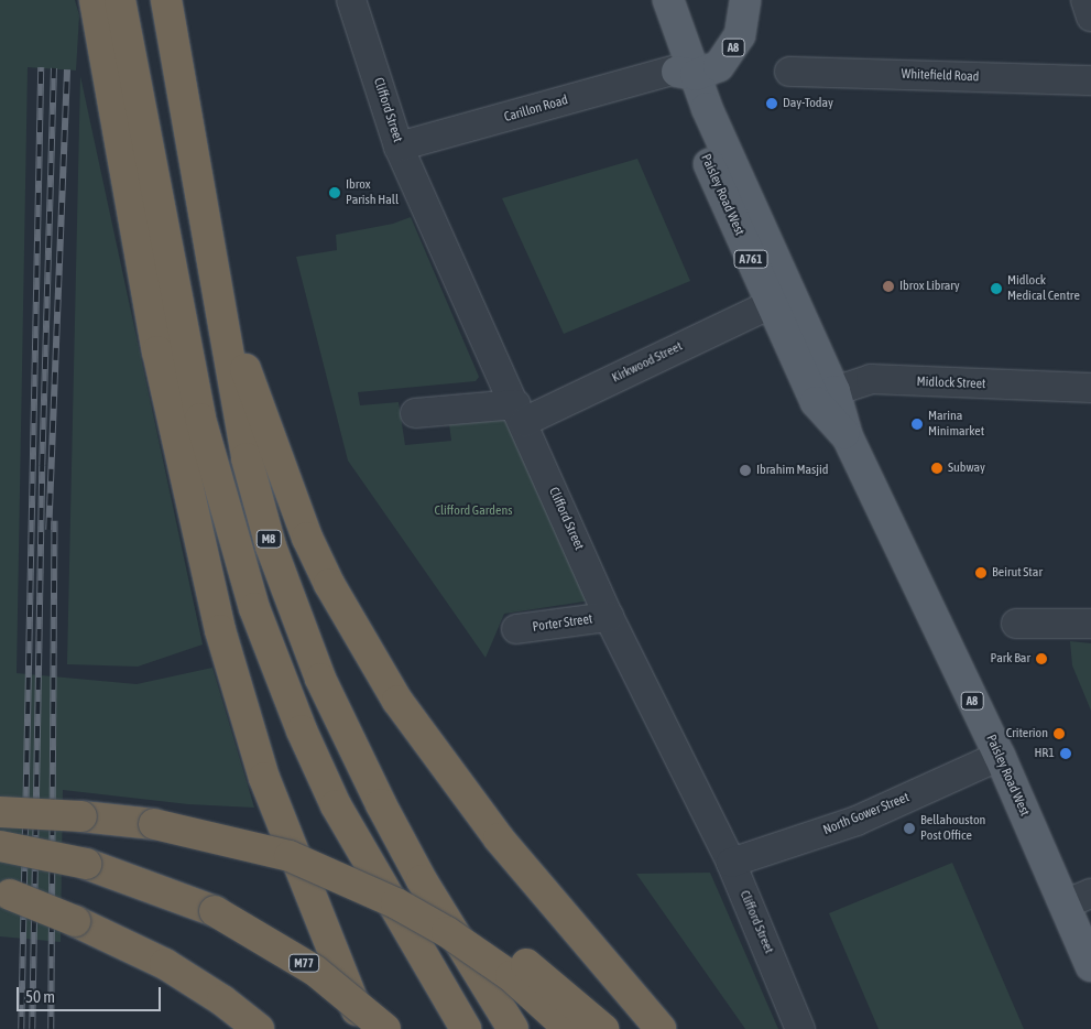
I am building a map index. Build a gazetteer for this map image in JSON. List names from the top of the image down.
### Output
{
  "streets": {
    "highway": ["M8", "M77"],
    "main road": ["A8", "Paisley Road West", "A761"],
    "street": [
      "Whitefield Road",
      "Carillon Road",
      "Clifford Street",
      "Kirkwood Street",
      "Midlock Street",
      "Porter Street",
      "North Gower Street"
    ]
  },
  "crossings": [
    ["A8", "Carillon Road"],
    ["A8", "Paisley Road West"],
    ["Carillon Road", "Clifford Street"],
    ["Carillon Road", "Paisley Road West"],
    ["Clifford Street", "Kirkwood Street"],
    ["Clifford Street", "Porter Street"],
    ["Clifford Street", "North Gower Street"],
    ["Paisley Road West", "Kirkwood Street"],
    ["Paisley Road West", "Midlock Street"],
    ["Paisley Road West", "North Gower Street"]
  ],
  "parks": ["Clifford Gardens"],
  "places": [
    "Day-Today",
    "Ibrox Parish Hall",
    "Ibrox Library",
    "Midlock Medical Centre",
    "Marina Minimarket",
    "Subway",
    "Ibrahim Masjid",
    "Beirut Star",
    "Park Bar",
    "Criterion",
    "HR1",
    "Bellahouston Post Office"
  ],
  "scale_bar": "50 m"
}
